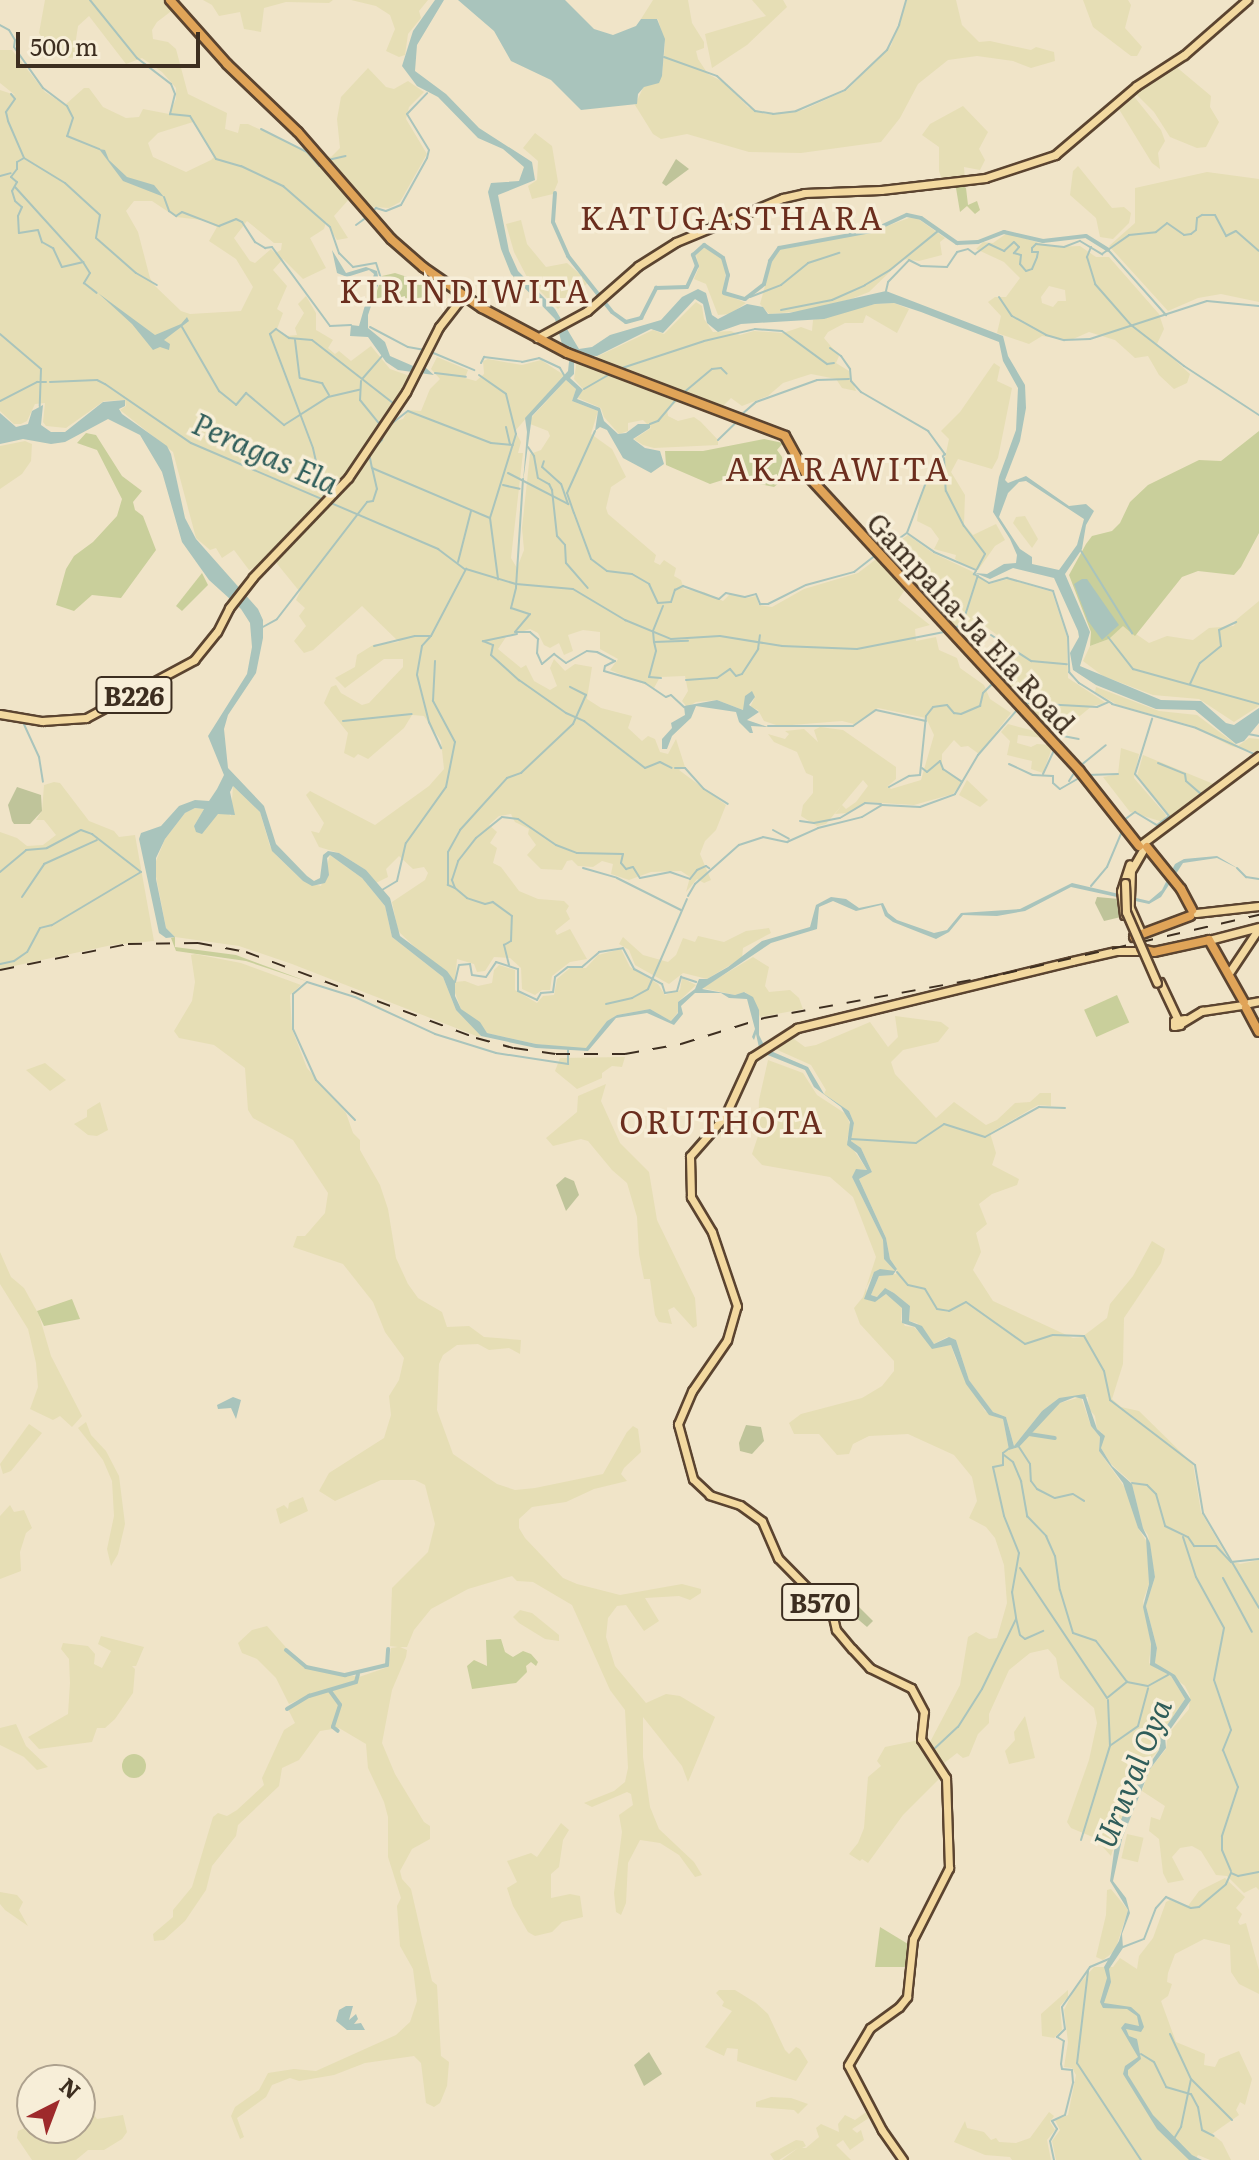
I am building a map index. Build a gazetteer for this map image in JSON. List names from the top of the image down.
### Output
{
  "streets": {
    "highway": ["Gampaha-Ja Ela Road"],
    "main road": ["B226", "B570"]
  },
  "crossings": [
    ["Gampaha-Ja Ela Road", "B226"]
  ],
  "districts": [
    "KATUGASTHARA",
    "KIRINDIWITA",
    "AKARAWITA",
    "ORUTHOTA"
  ],
  "water": ["Peragas Ela", "Uruval Oya"],
  "scale_bar": "500 m",
  "north": "top right"
}
